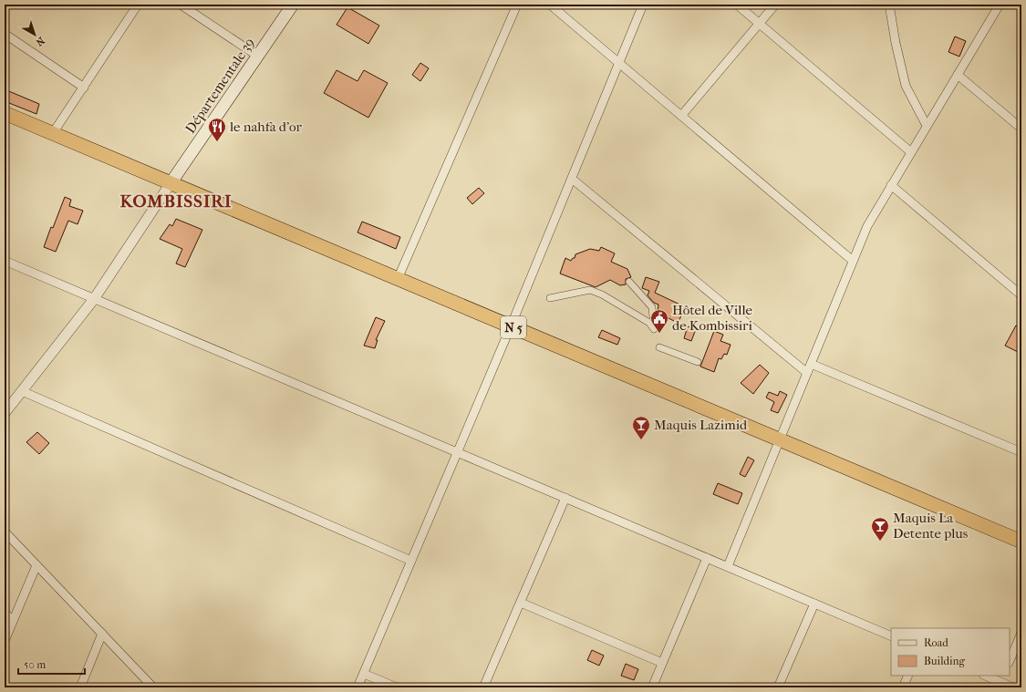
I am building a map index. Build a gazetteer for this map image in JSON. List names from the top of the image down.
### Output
{
  "streets": {
    "highway": ["N 5"],
    "main road": ["Départementale 39"]
  },
  "crossings": [
    ["Départementale 39", "N 5"]
  ],
  "districts": ["KOMBISSIRI"],
  "places": {
    "restaurant": ["le nahfa d'or"],
    "public building": ["Hôtel de Ville de Kombissiri"],
    "bar": ["Maquis Lazimid", "Maquis La Detente plus"]
  },
  "legend": ["Road", "Building"],
  "scale_bar": "50 m",
  "north": "bottom right"
}
